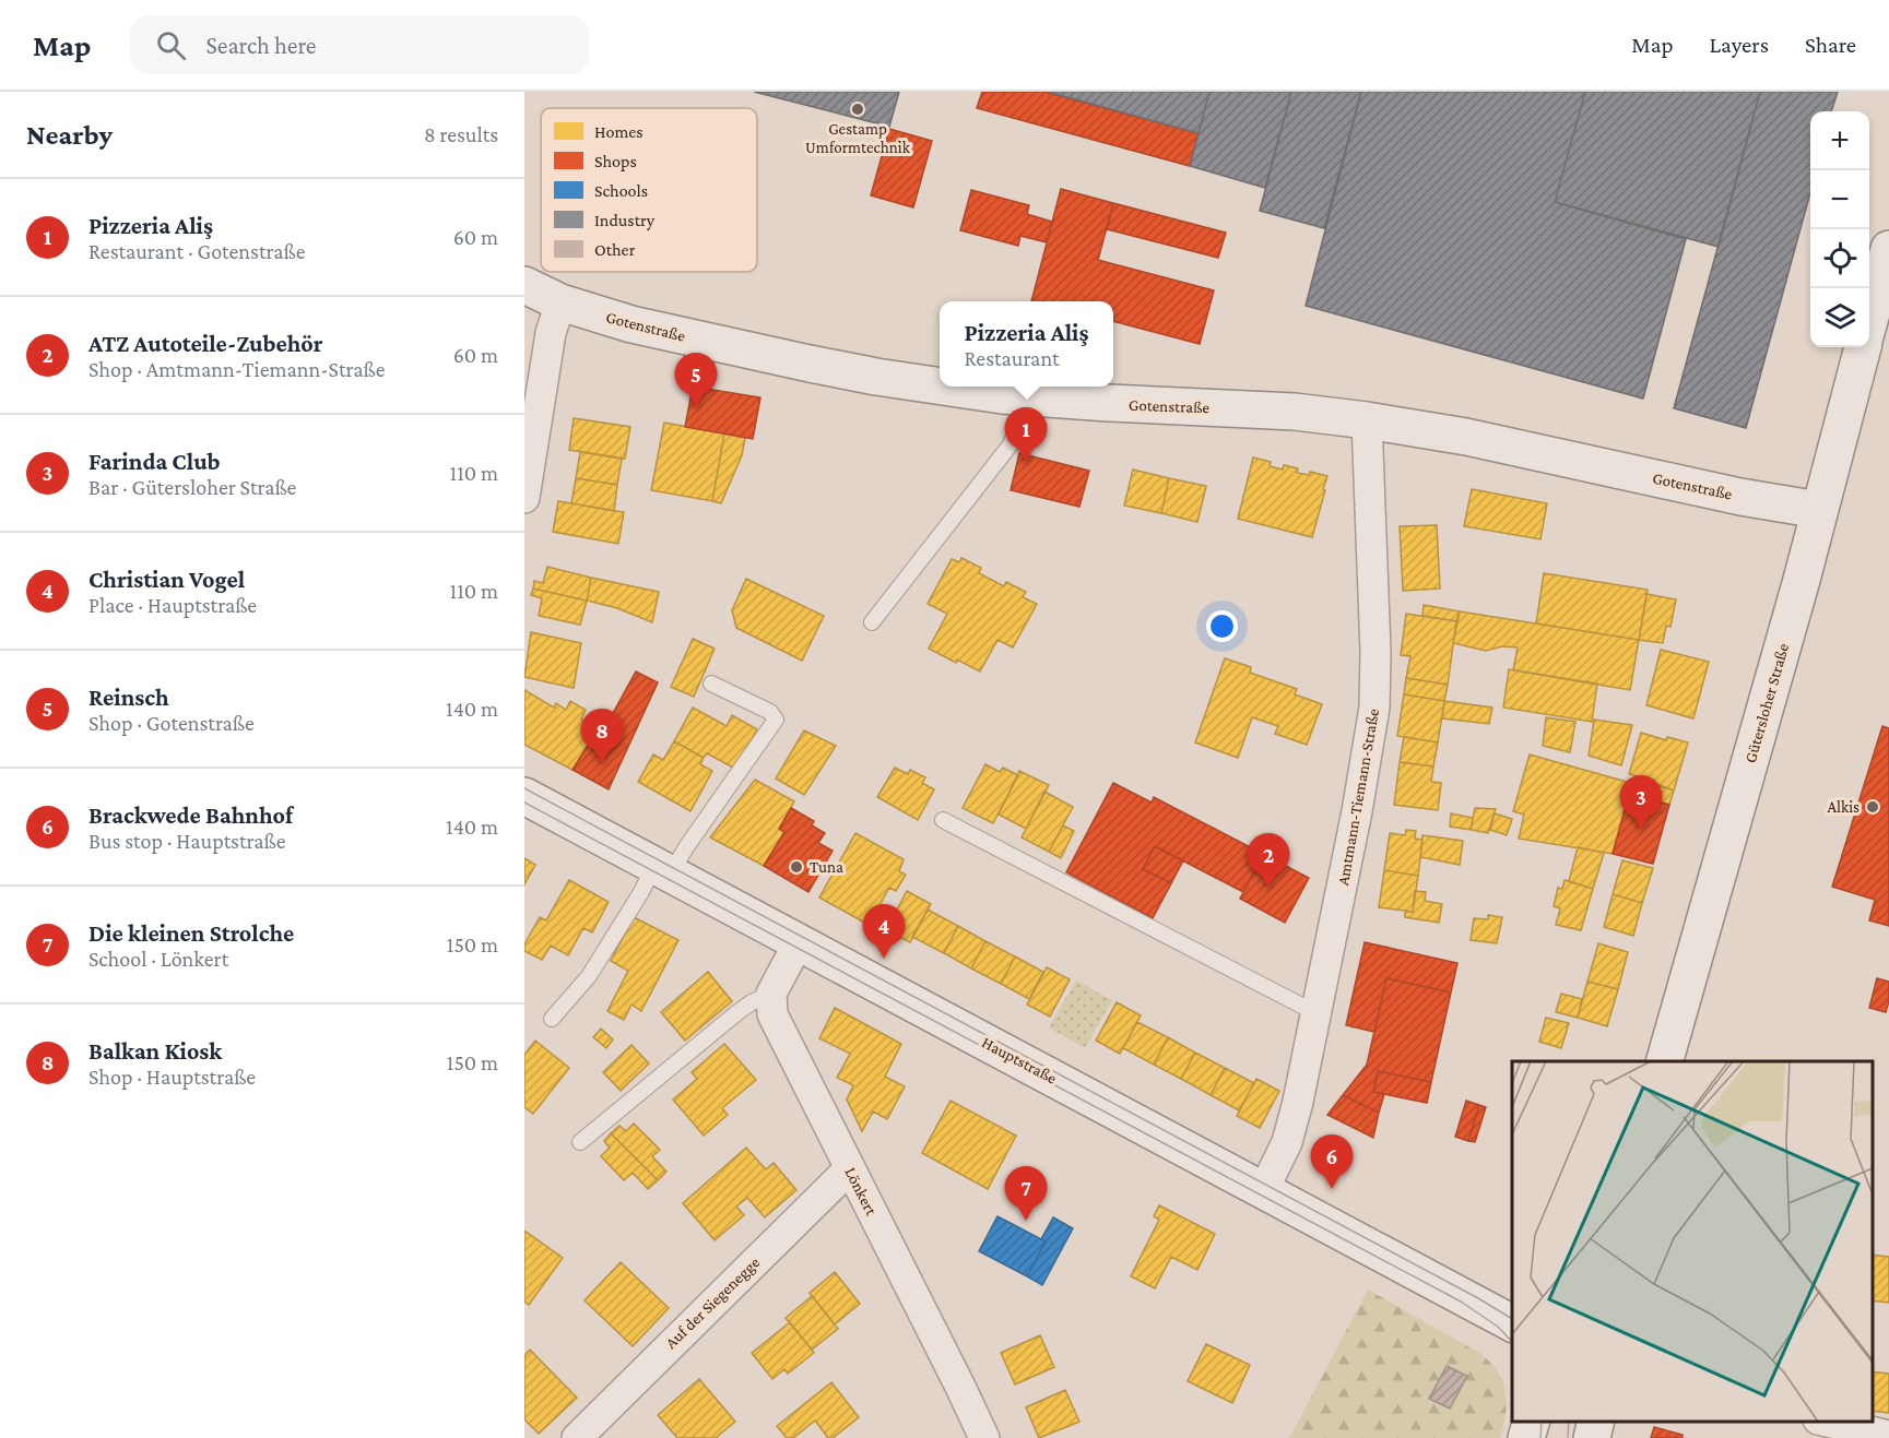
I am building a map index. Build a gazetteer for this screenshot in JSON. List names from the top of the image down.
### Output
{
  "streets": {
    "street": [
      "Gotenstraße",
      "Gütersloher Straße",
      "Amtmann-Tiemann-Straße",
      "Hauptstraße",
      "Lönkert",
      "Auf der Siegenegge"
    ]
  },
  "crossings": [
    ["Gotenstraße", "Gütersloher Straße"],
    ["Gotenstraße", "Amtmann-Tiemann-Straße"],
    ["Amtmann-Tiemann-Straße", "Hauptstraße"],
    ["Lönkert", "Auf der Siegenegge"]
  ],
  "places": ["Gestamp Umformtechnik", "Alkis", "Tuna"],
  "legend": [
    "Homes",
    "Shops",
    "Schools",
    "Industry",
    "Other"
  ],
  "page": {
    "header": "Map",
    "search": "Search here",
    "nav": ["Map", "Layers", "Share"],
    "heading": ["Nearby", "8 results"],
    "map_buttons": ["+", "−"],
    "list": [
      {
        "mark": "1",
        "name": "Pizzeria Aliş",
        "note": "Restaurant · Gotenstraße",
        "value": "60 m"
      },
      {
        "mark": "2",
        "name": "ATZ Autoteile-Zubehör",
        "note": "Shop · Amtmann-Tiemann-Straße",
        "value": "60 m"
      },
      {
        "mark": "3",
        "name": "Farinda Club",
        "note": "Bar · Gütersloher Straße",
        "value": "110 m"
      },
      {
        "mark": "4",
        "name": "Christian Vogel",
        "note": "Place · Hauptstraße",
        "value": "110 m"
      },
      {
        "mark": "5",
        "name": "Reinsch",
        "note": "Shop · Gotenstraße",
        "value": "140 m"
      },
      {
        "mark": "6",
        "name": "Brackwede Bahnhof",
        "note": "Bus stop · Hauptstraße",
        "value": "140 m"
      },
      {
        "mark": "7",
        "name": "Die kleinen Strolche",
        "note": "School · Lönkert",
        "value": "150 m"
      },
      {
        "mark": "8",
        "name": "Balkan Kiosk",
        "note": "Shop · Hauptstraße",
        "value": "150 m"
      }
    ],
    "popup": ["Pizzeria Aliş", "Restaurant"],
    "pins": [
      "5",
      "1",
      "8",
      "3",
      "2",
      "4",
      "6",
      "7"
    ]
  }
}
